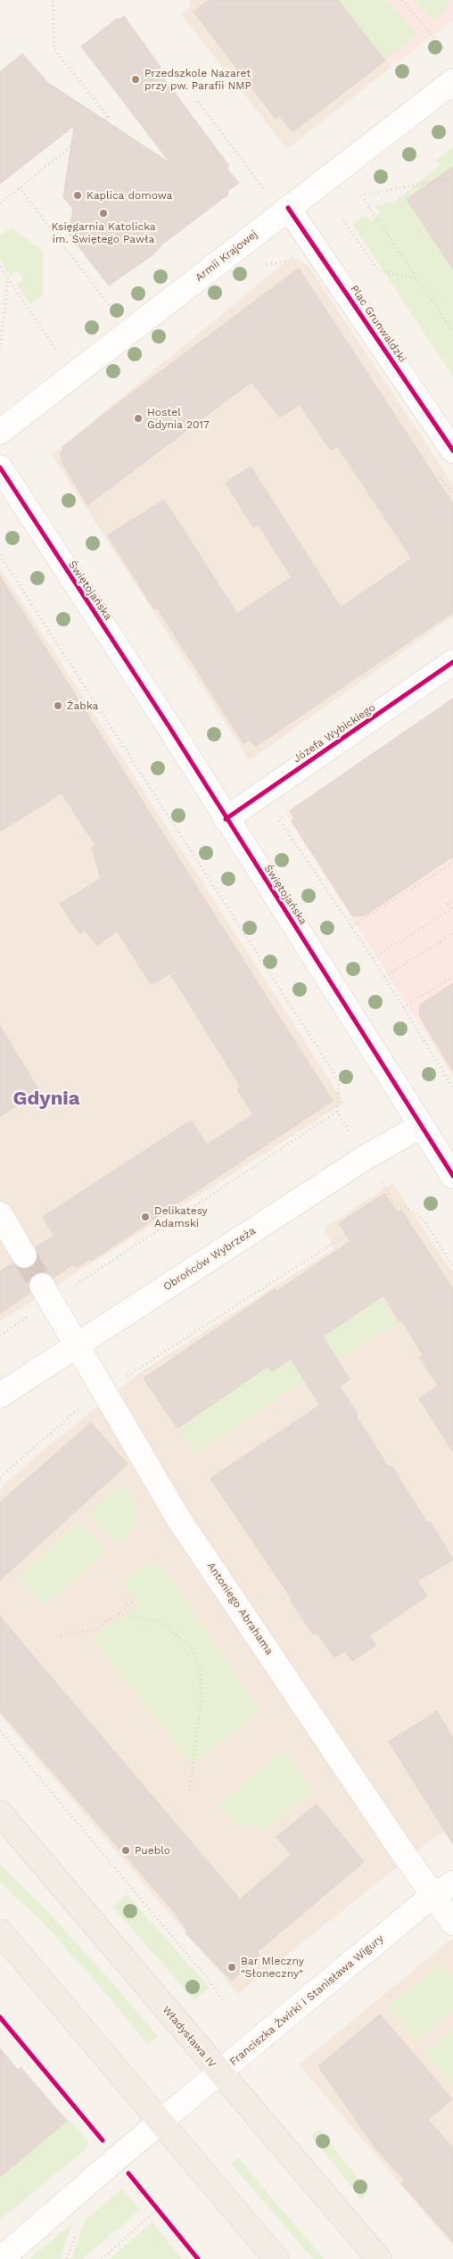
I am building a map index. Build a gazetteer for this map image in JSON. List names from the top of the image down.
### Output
{
  "streets": {
    "main road": ["Władysława IV"],
    "street": [
      "Armii Krajowej",
      "Plac Grunwaldzki",
      "Świętojańska",
      "Józefa Wybickiego",
      "Obrońców Wybrzeża",
      "Antoniego Abrahama",
      "Franciszka Żwirki i Stanisława Wigury"
    ]
  },
  "crossings": [
    ["Armii Krajowej", "Plac Grunwaldzki"],
    ["Świętojańska", "Józefa Wybickiego"],
    ["Świętojańska", "Obrońców Wybrzeża"],
    ["Obrońców Wybrzeża", "Antoniego Abrahama"],
    ["Antoniego Abrahama", "Franciszka Żwirki i Stanisława Wigury"],
    ["Franciszka Żwirki i Stanisława Wigury", "Władysława IV"]
  ],
  "districts": ["Gdynia"],
  "places": [
    "Przedszkole Nazaret przy pw. Parafii NMP",
    "Kaplica domowa",
    "Księgarnia Katolicka im. Świętego Pawła",
    "Hostel Gdynia 2017",
    "Żabka",
    "Delikatesy Adamski",
    "Pueblo",
    "Bar Mleczny \"Słoneczny\""
  ]
}
